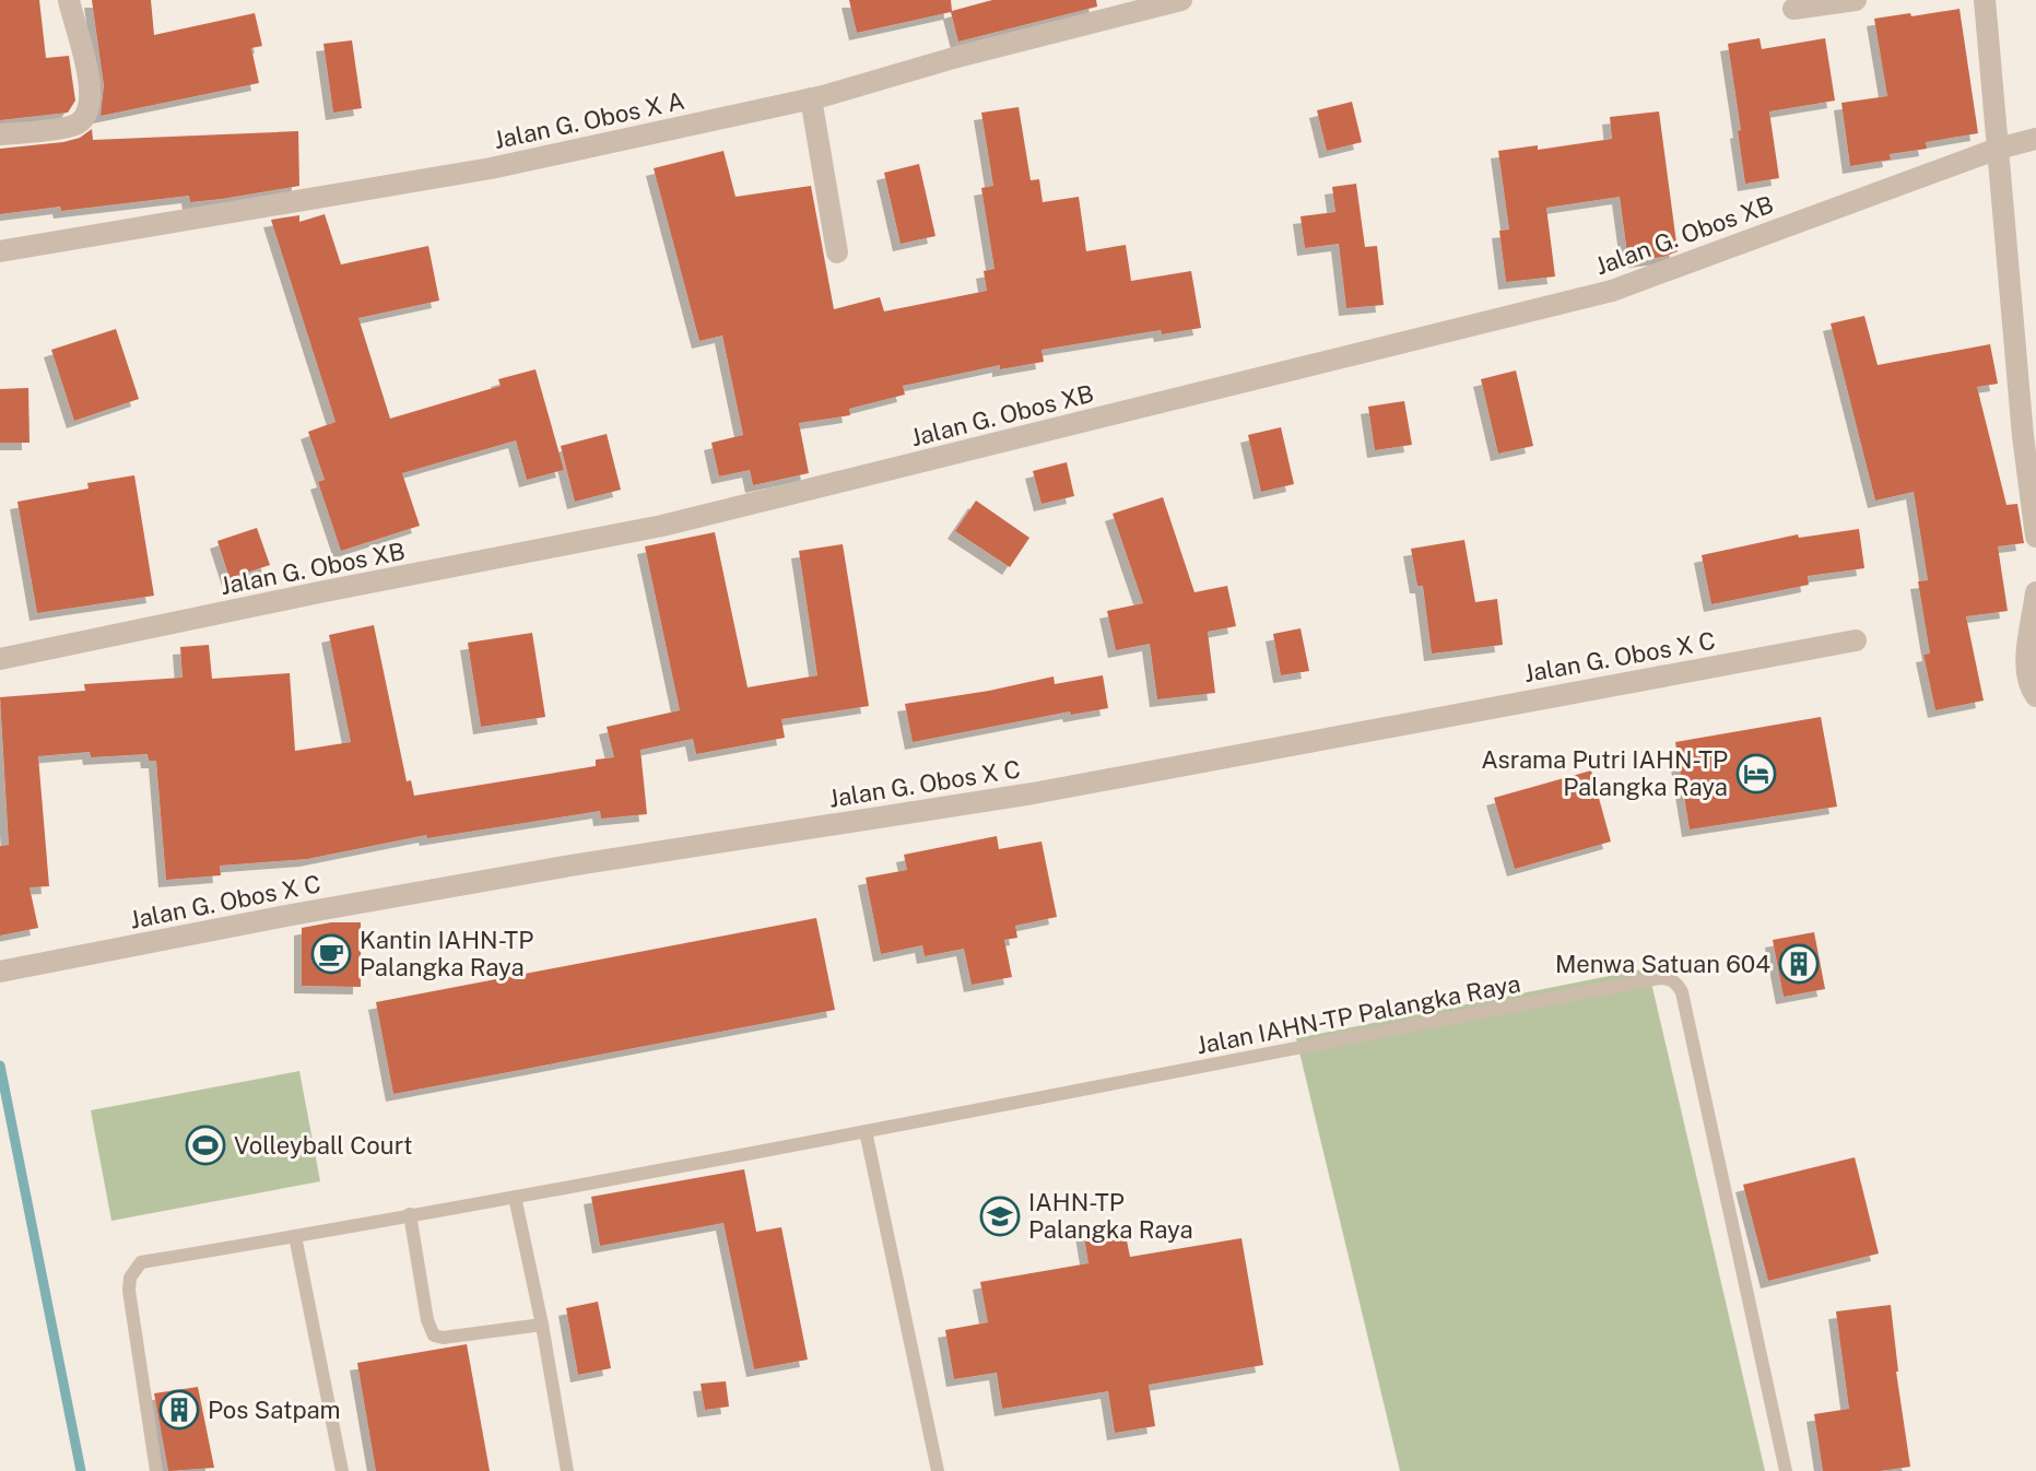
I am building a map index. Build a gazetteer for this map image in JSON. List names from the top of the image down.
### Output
{
  "streets": {
    "street": ["Jalan G. Obos X A", "Jalan G. Obos XB", "Jalan G. Obos X C"],
    "lane": ["Jalan IAHN-TP Palangka Raya"]
  },
  "places": {
    "hotel": ["Asrama Putri IAHN-TP Palangka Raya"],
    "cafe": ["Kantin IAHN-TP Palangka Raya"],
    "building": ["Menwa Satuan 604", "Pos Satpam"],
    "sports": ["Volleyball Court"],
    "school or university": ["IAHN-TP Palangka Raya"]
  }
}
